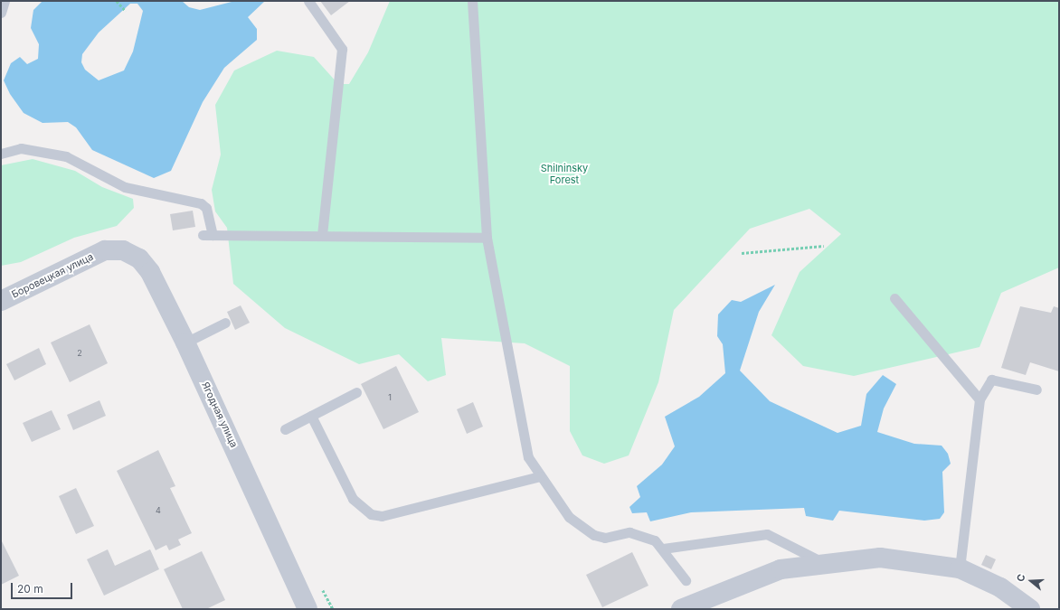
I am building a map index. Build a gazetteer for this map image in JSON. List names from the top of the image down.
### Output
{
  "streets": {
    "street": ["Боровецкая улица", "Ягодная улица"]
  },
  "crossings": [
    ["Боровецкая улица", "Ягодная улица"]
  ],
  "parks": ["Shilninsky Forest"],
  "house_numbers": ["2", "1", "4"],
  "scale_bar": "20 m",
  "north": "left"
}
